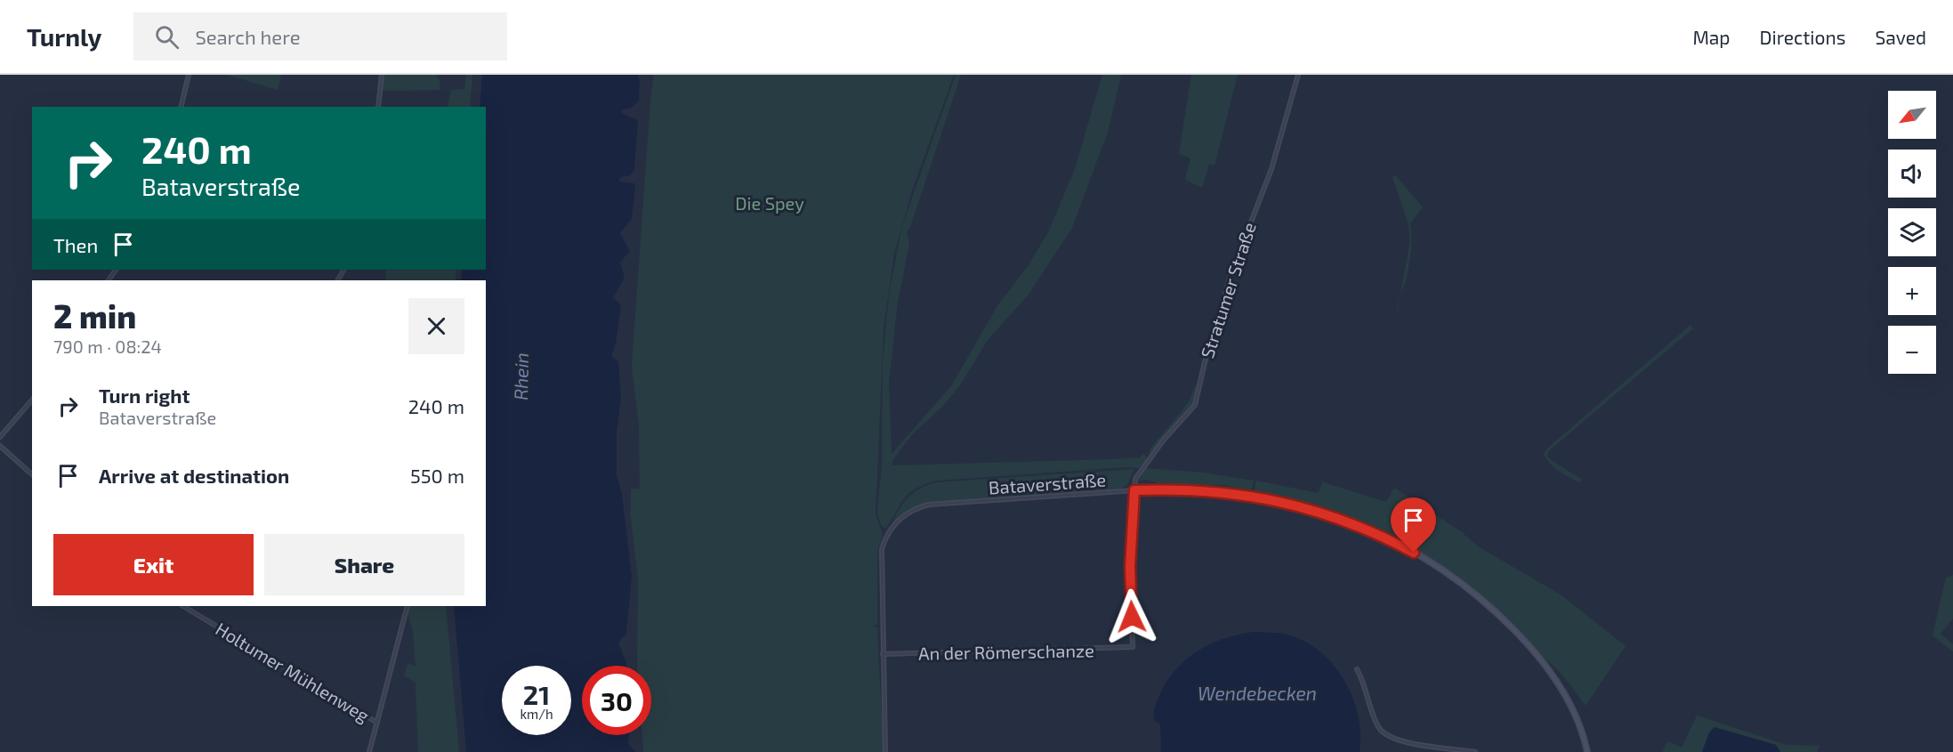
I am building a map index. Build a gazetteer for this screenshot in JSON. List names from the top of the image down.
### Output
{
  "streets": {
    "street": [
      "Stratumer Straße",
      "Bataverstraße",
      "An der Römerschanze",
      "Holtumer Mühlenweg"
    ]
  },
  "crossings": [
    ["Stratumer Straße", "Bataverstraße"],
    ["Stratumer Straße", "An der Römerschanze"],
    ["Bataverstraße", "An der Römerschanze"]
  ],
  "water": ["Rhein", "Wendebecken"],
  "parks": ["Die Spey"],
  "north": "bottom left",
  "page": {
    "header": "Turnly",
    "search": "Search here",
    "nav": ["Map", "Directions", "Saved"],
    "map_buttons": ["+", "−"],
    "turn": ["240 m", "Bataverstraße"],
    "then": "Then",
    "heading": ["2 min", "790 m · 08:24"],
    "list": [
      {
        "name": "Turn right",
        "note": "Bataverstraße",
        "value": "240 m"
      },
      {
        "name": "Arrive at destination",
        "value": "550 m"
      }
    ],
    "buttons": ["Exit", "Share"],
    "speed": "21 km/h",
    "limit": "30"
  }
}
